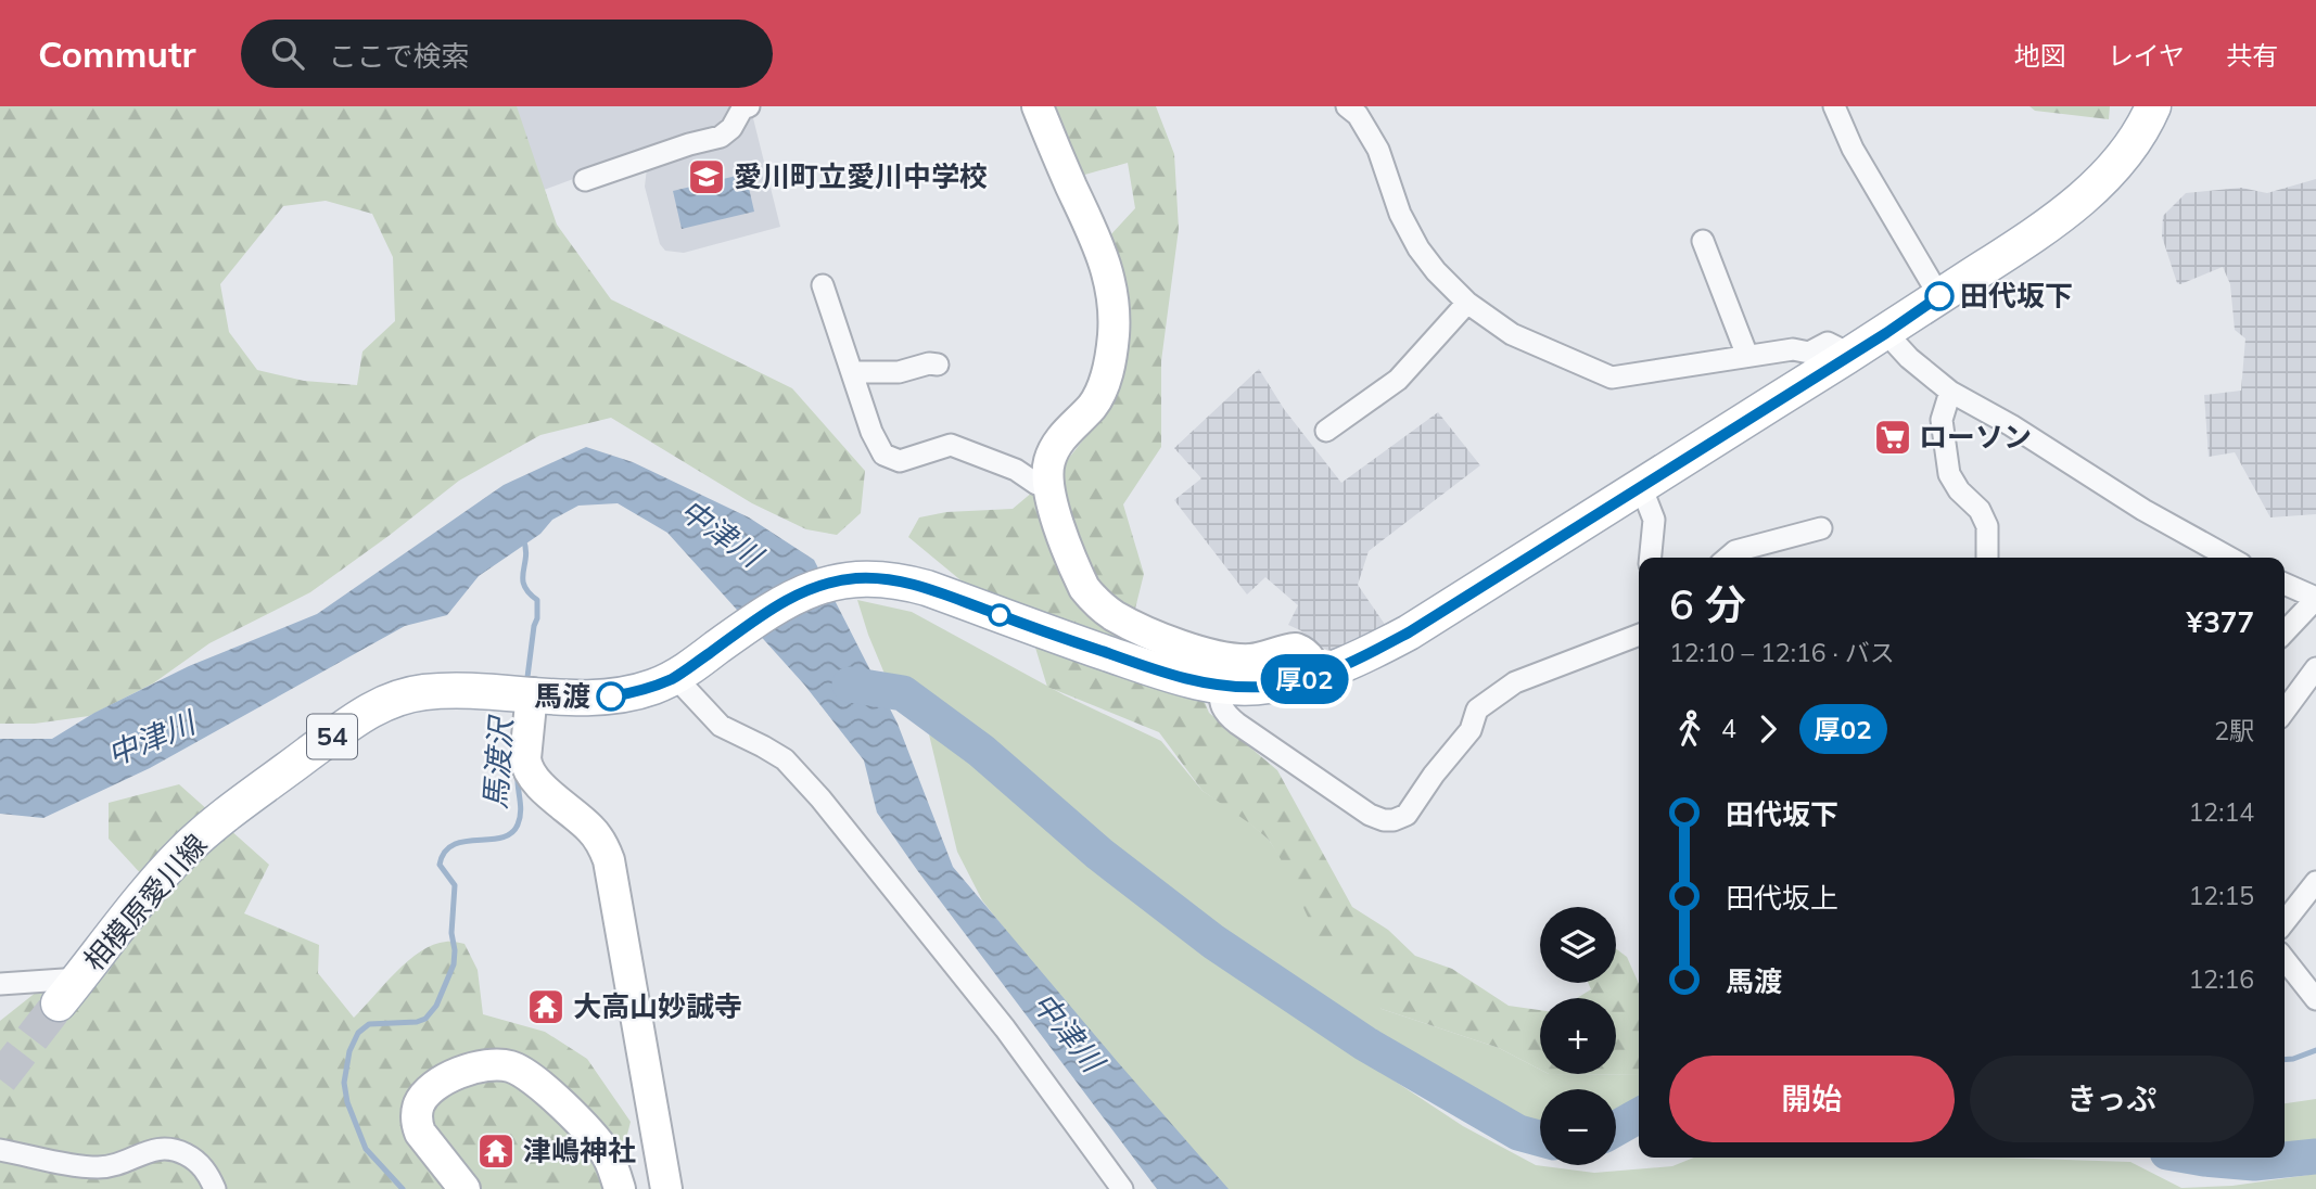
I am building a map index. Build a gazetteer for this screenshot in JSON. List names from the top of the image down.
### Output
{
  "streets": {
    "main road": ["54", "相模原愛川線"]
  },
  "crossings": [
    ["54", "相模原愛川線"]
  ],
  "water": ["中津川", "馬渡沢"],
  "places": {
    "school or university": ["愛川町立愛川中学校"],
    "other": ["田代坂下", "馬渡"],
    "supermarket": ["ローソン"],
    "temple": ["大高山妙誠寺", "津嶋神社"]
  },
  "lines": ["bus line 厚02"],
  "page": {
    "header": "Commutr",
    "search": "ここで検索",
    "nav": ["地図", "レイヤ", "共有"],
    "on_map": "厚02",
    "heading": ["6 分", "12:10 – 12:16 · バス", "¥377"],
    "legs": ["4", "厚02", "2駅"],
    "list": [
      {
        "name": "田代坂下",
        "value": "12:14"
      },
      {
        "name": "田代坂上",
        "value": "12:15"
      },
      {
        "name": "馬渡",
        "value": "12:16"
      }
    ],
    "map_buttons": ["+", "−"],
    "buttons": ["開始", "きっぷ"]
  }
}
